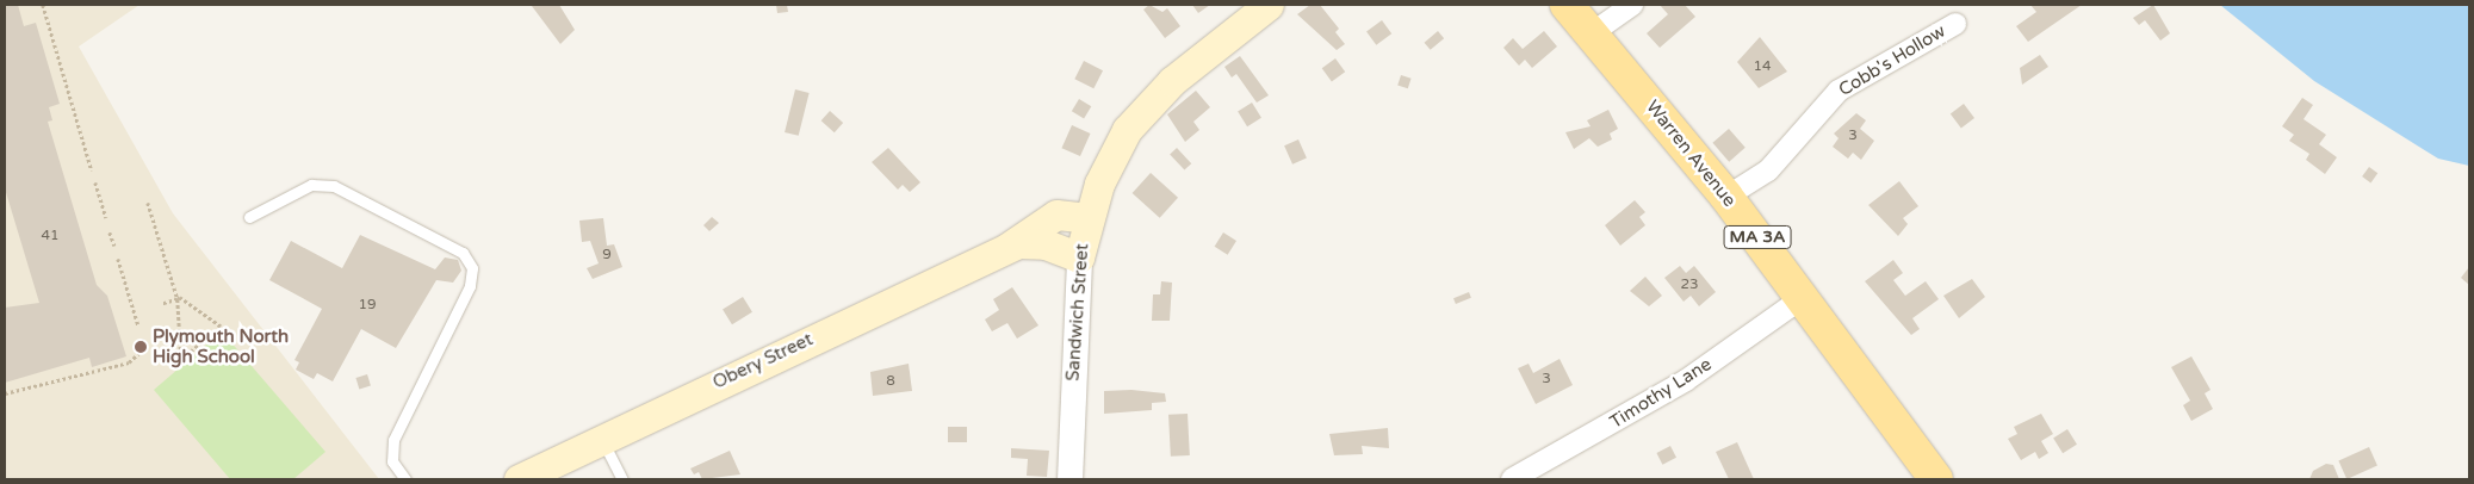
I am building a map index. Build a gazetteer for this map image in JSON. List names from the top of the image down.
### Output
{
  "streets": {
    "main road": [
      "Warren Avenue",
      "MA 3A",
      "Sandwich Street",
      "Obery Street"
    ],
    "street": ["Cobb's Hollow", "Timothy Lane"]
  },
  "crossings": [
    ["Cobb's Hollow", "Warren Avenue"],
    ["Warren Avenue", "Timothy Lane"],
    ["Sandwich Street", "Obery Street"]
  ],
  "places": ["Plymouth North High School"],
  "house_numbers": [
    "14",
    "3",
    "41",
    "9",
    "23",
    "19",
    "3",
    "8"
  ]
}
